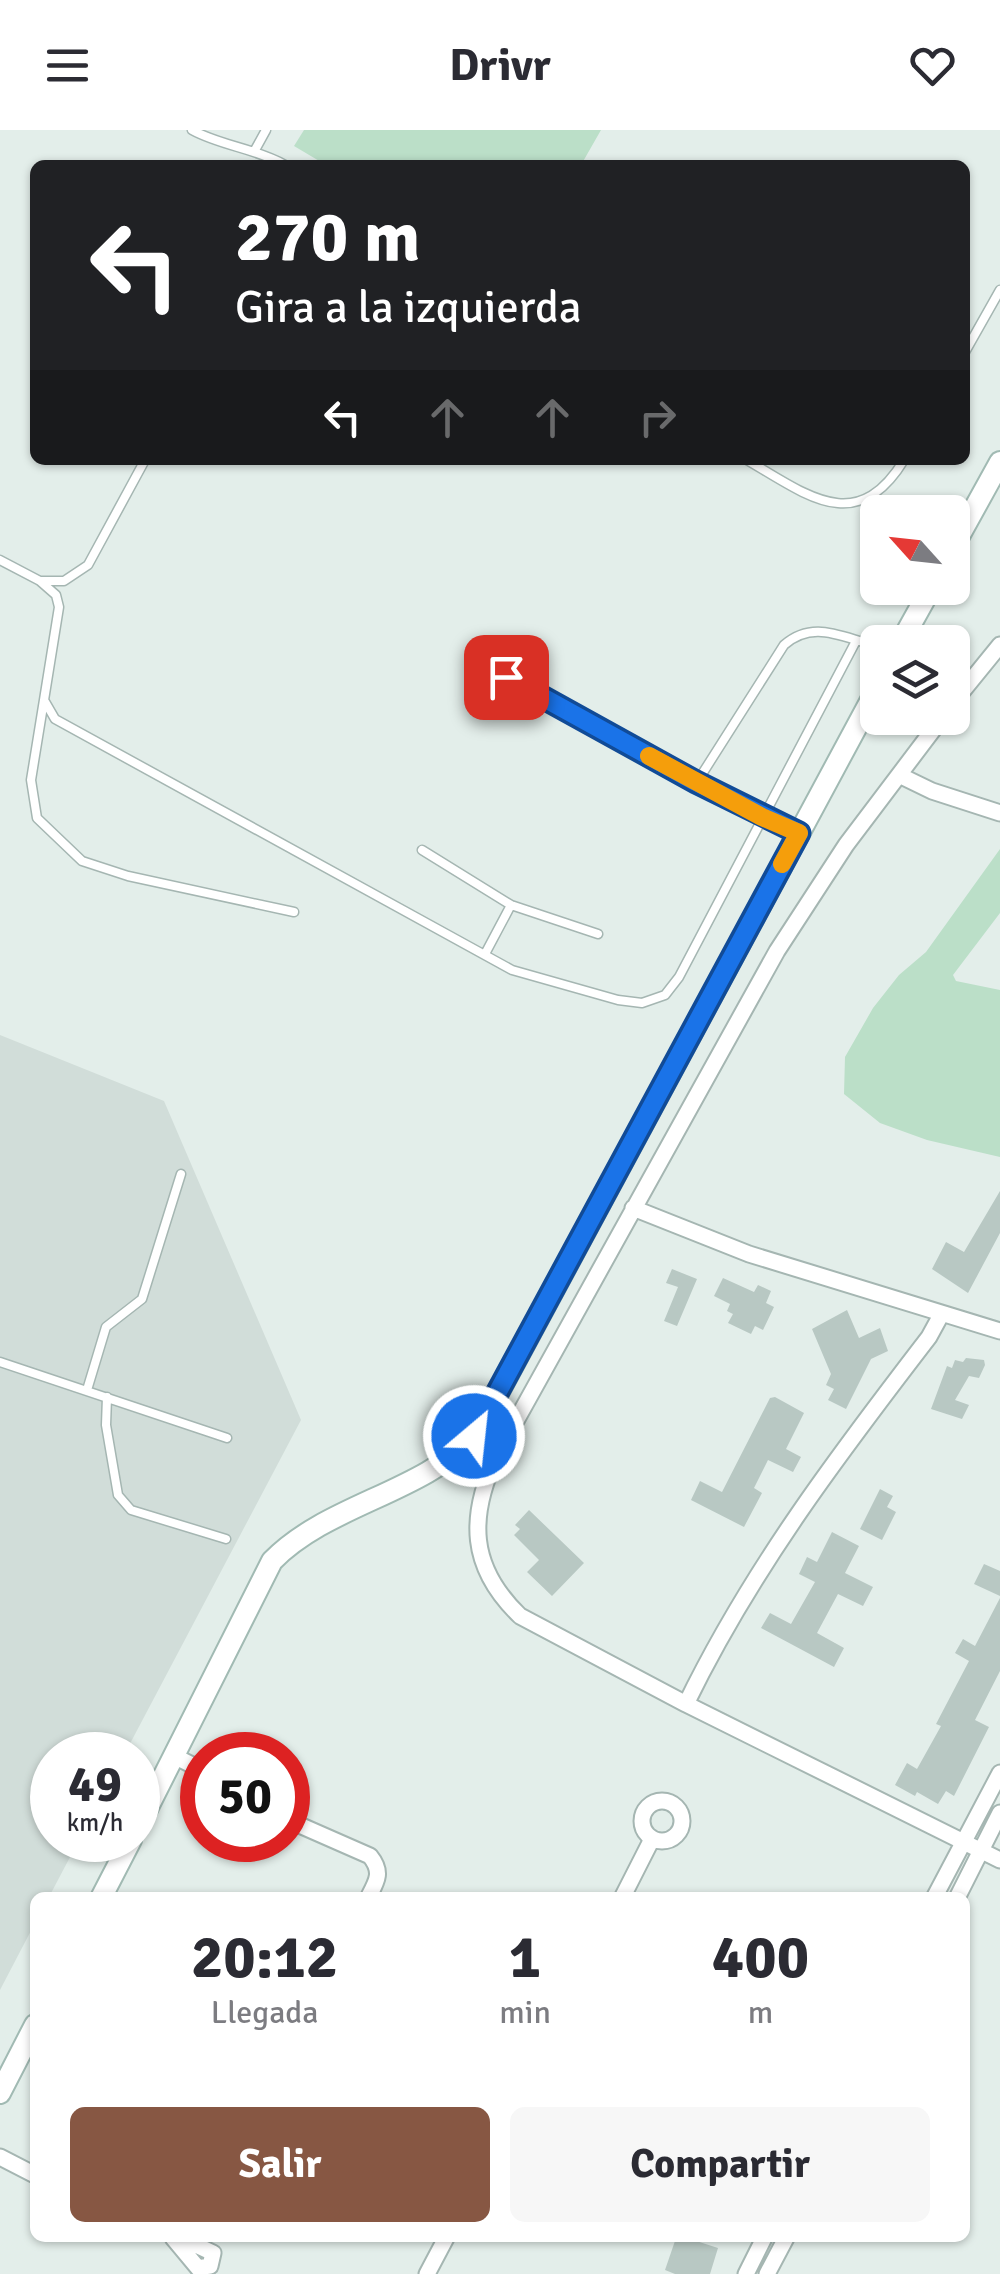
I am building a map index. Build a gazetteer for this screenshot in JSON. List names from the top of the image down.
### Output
{
  "north": "top left",
  "page": {
    "header": "Drivr",
    "turn": ["270 m", "Gira a la izquierda"],
    "speed": "49 km/h",
    "limit": "50",
    "eta": [
      "20:12",
      "Llegada",
      "1",
      "min",
      "400",
      "m"
    ],
    "buttons": ["Salir", "Compartir"]
  }
}
